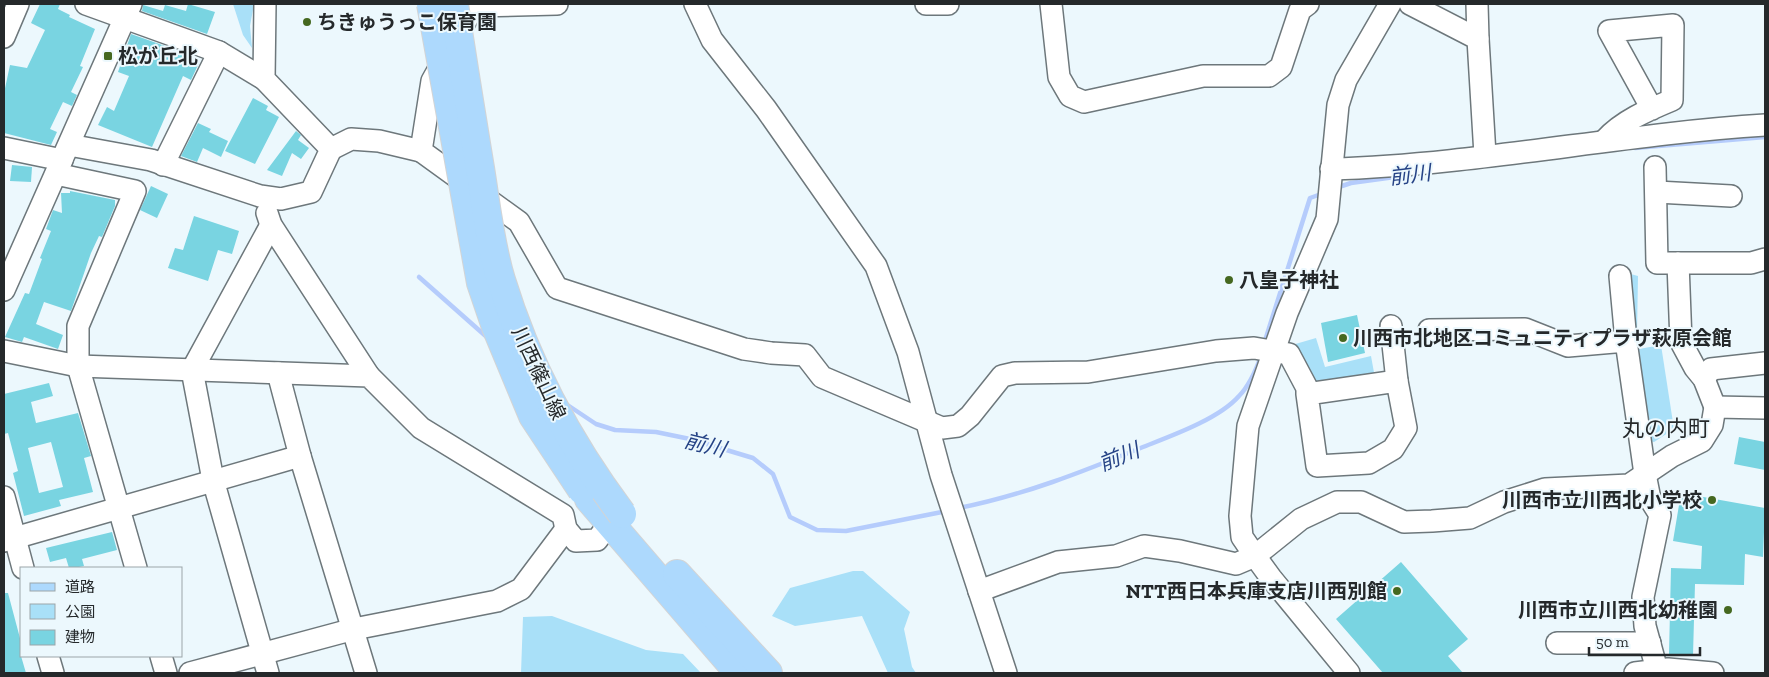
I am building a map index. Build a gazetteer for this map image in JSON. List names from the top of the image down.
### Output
{
  "streets": {
    "main road": ["川西篠山線"]
  },
  "districts": ["丸の内町"],
  "water": ["前川"],
  "places": {
    "other": [
      "ちきゅうっこ保育園",
      "八皇子神社",
      "川西市北地区コミュニティプラザ萩原会館",
      "川西市立川西北小学校",
      "NTT西日本兵庫支店川西別館",
      "川西市立川西北幼稚園"
    ],
    "transit": ["松が丘北"]
  },
  "legend": ["道路", "公園", "建物"],
  "scale_bar": "50 m"
}
